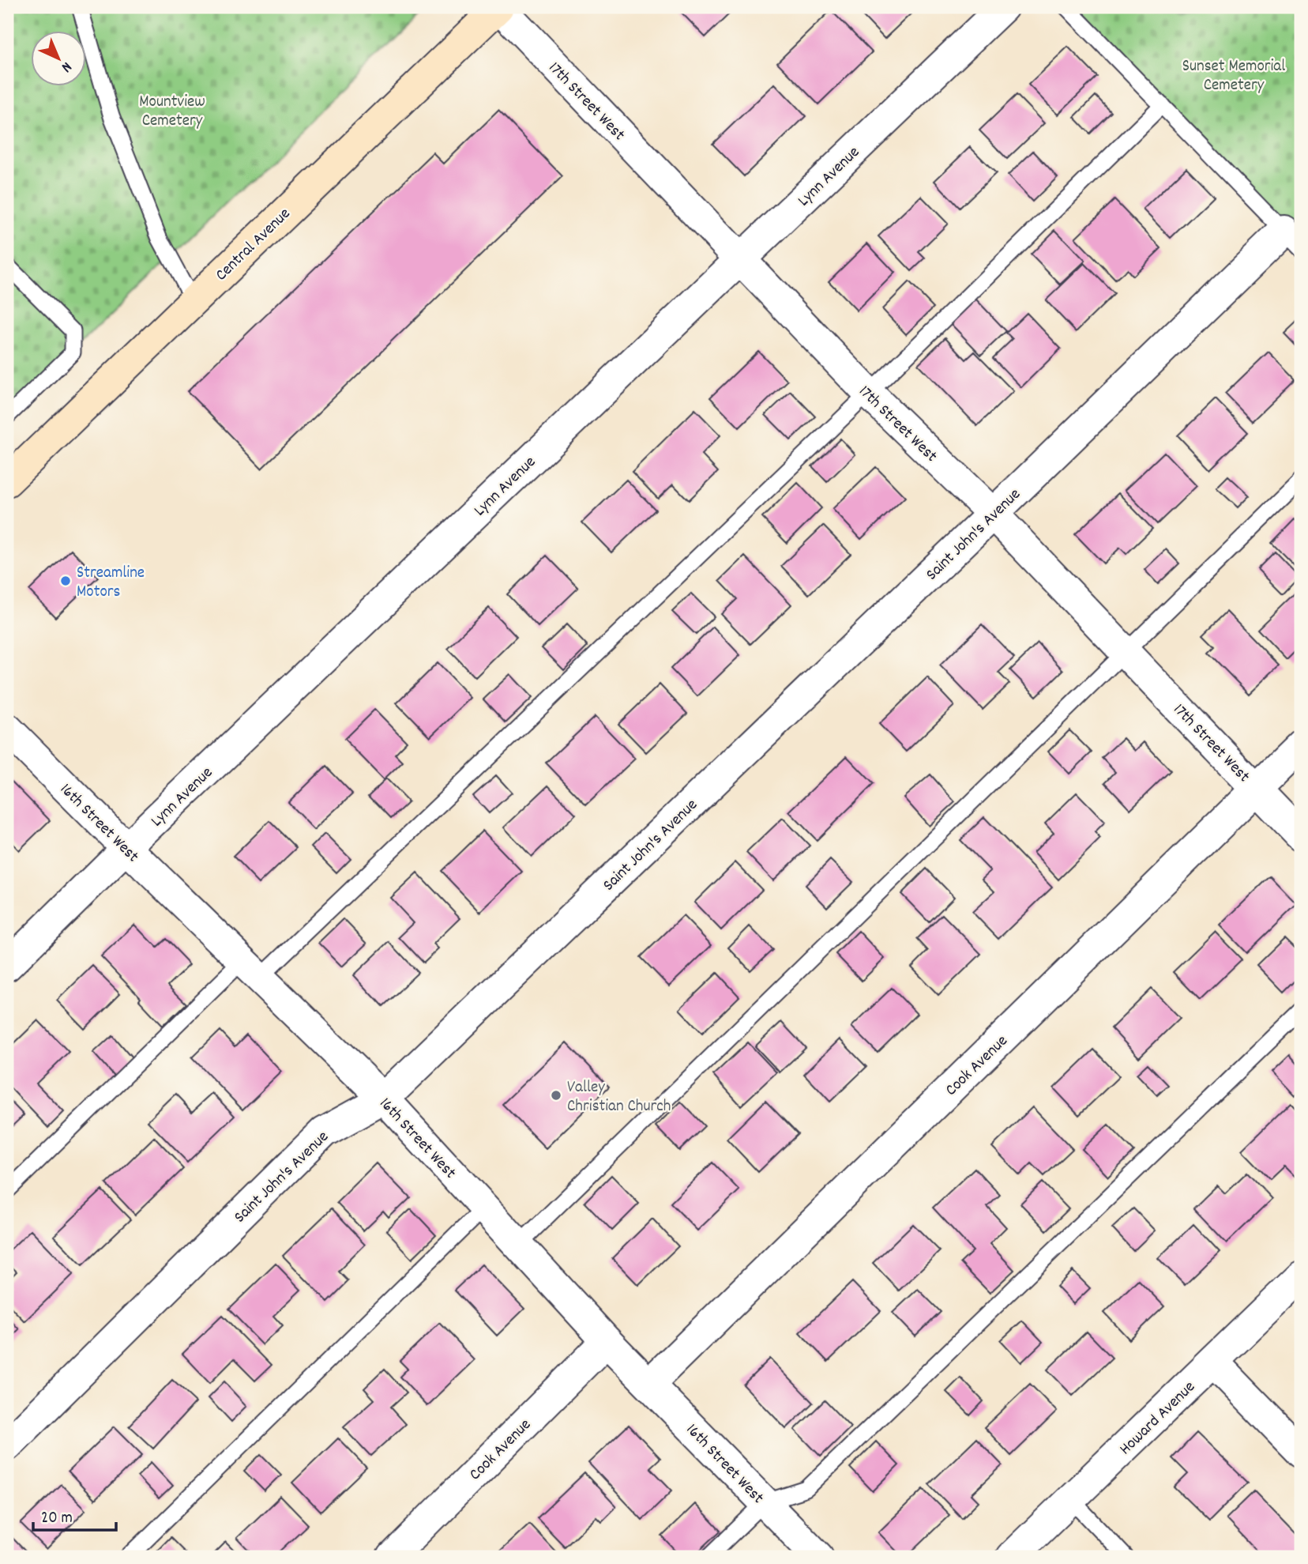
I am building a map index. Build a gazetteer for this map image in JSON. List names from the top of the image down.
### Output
{
  "streets": {
    "main road": ["Central Avenue"],
    "street": [
      "17th Street West",
      "Lynn Avenue",
      "Saint John's Avenue",
      "16th Street West",
      "Cook Avenue",
      "Howard Avenue"
    ]
  },
  "crossings": [
    ["17th Street West", "Lynn Avenue"],
    ["17th Street West", "Central Avenue"],
    ["17th Street West", "Saint John's Avenue"],
    ["17th Street West", "Cook Avenue"],
    ["Lynn Avenue", "16th Street West"],
    ["Saint John's Avenue", "16th Street West"],
    ["16th Street West", "Cook Avenue"]
  ],
  "parks": ["Sunset Memorial Cemetery", "Mountview Cemetery"],
  "places": ["Streamline Motors", "Valley Christian Church"],
  "scale_bar": "20 m",
  "north": "bottom right"
}
